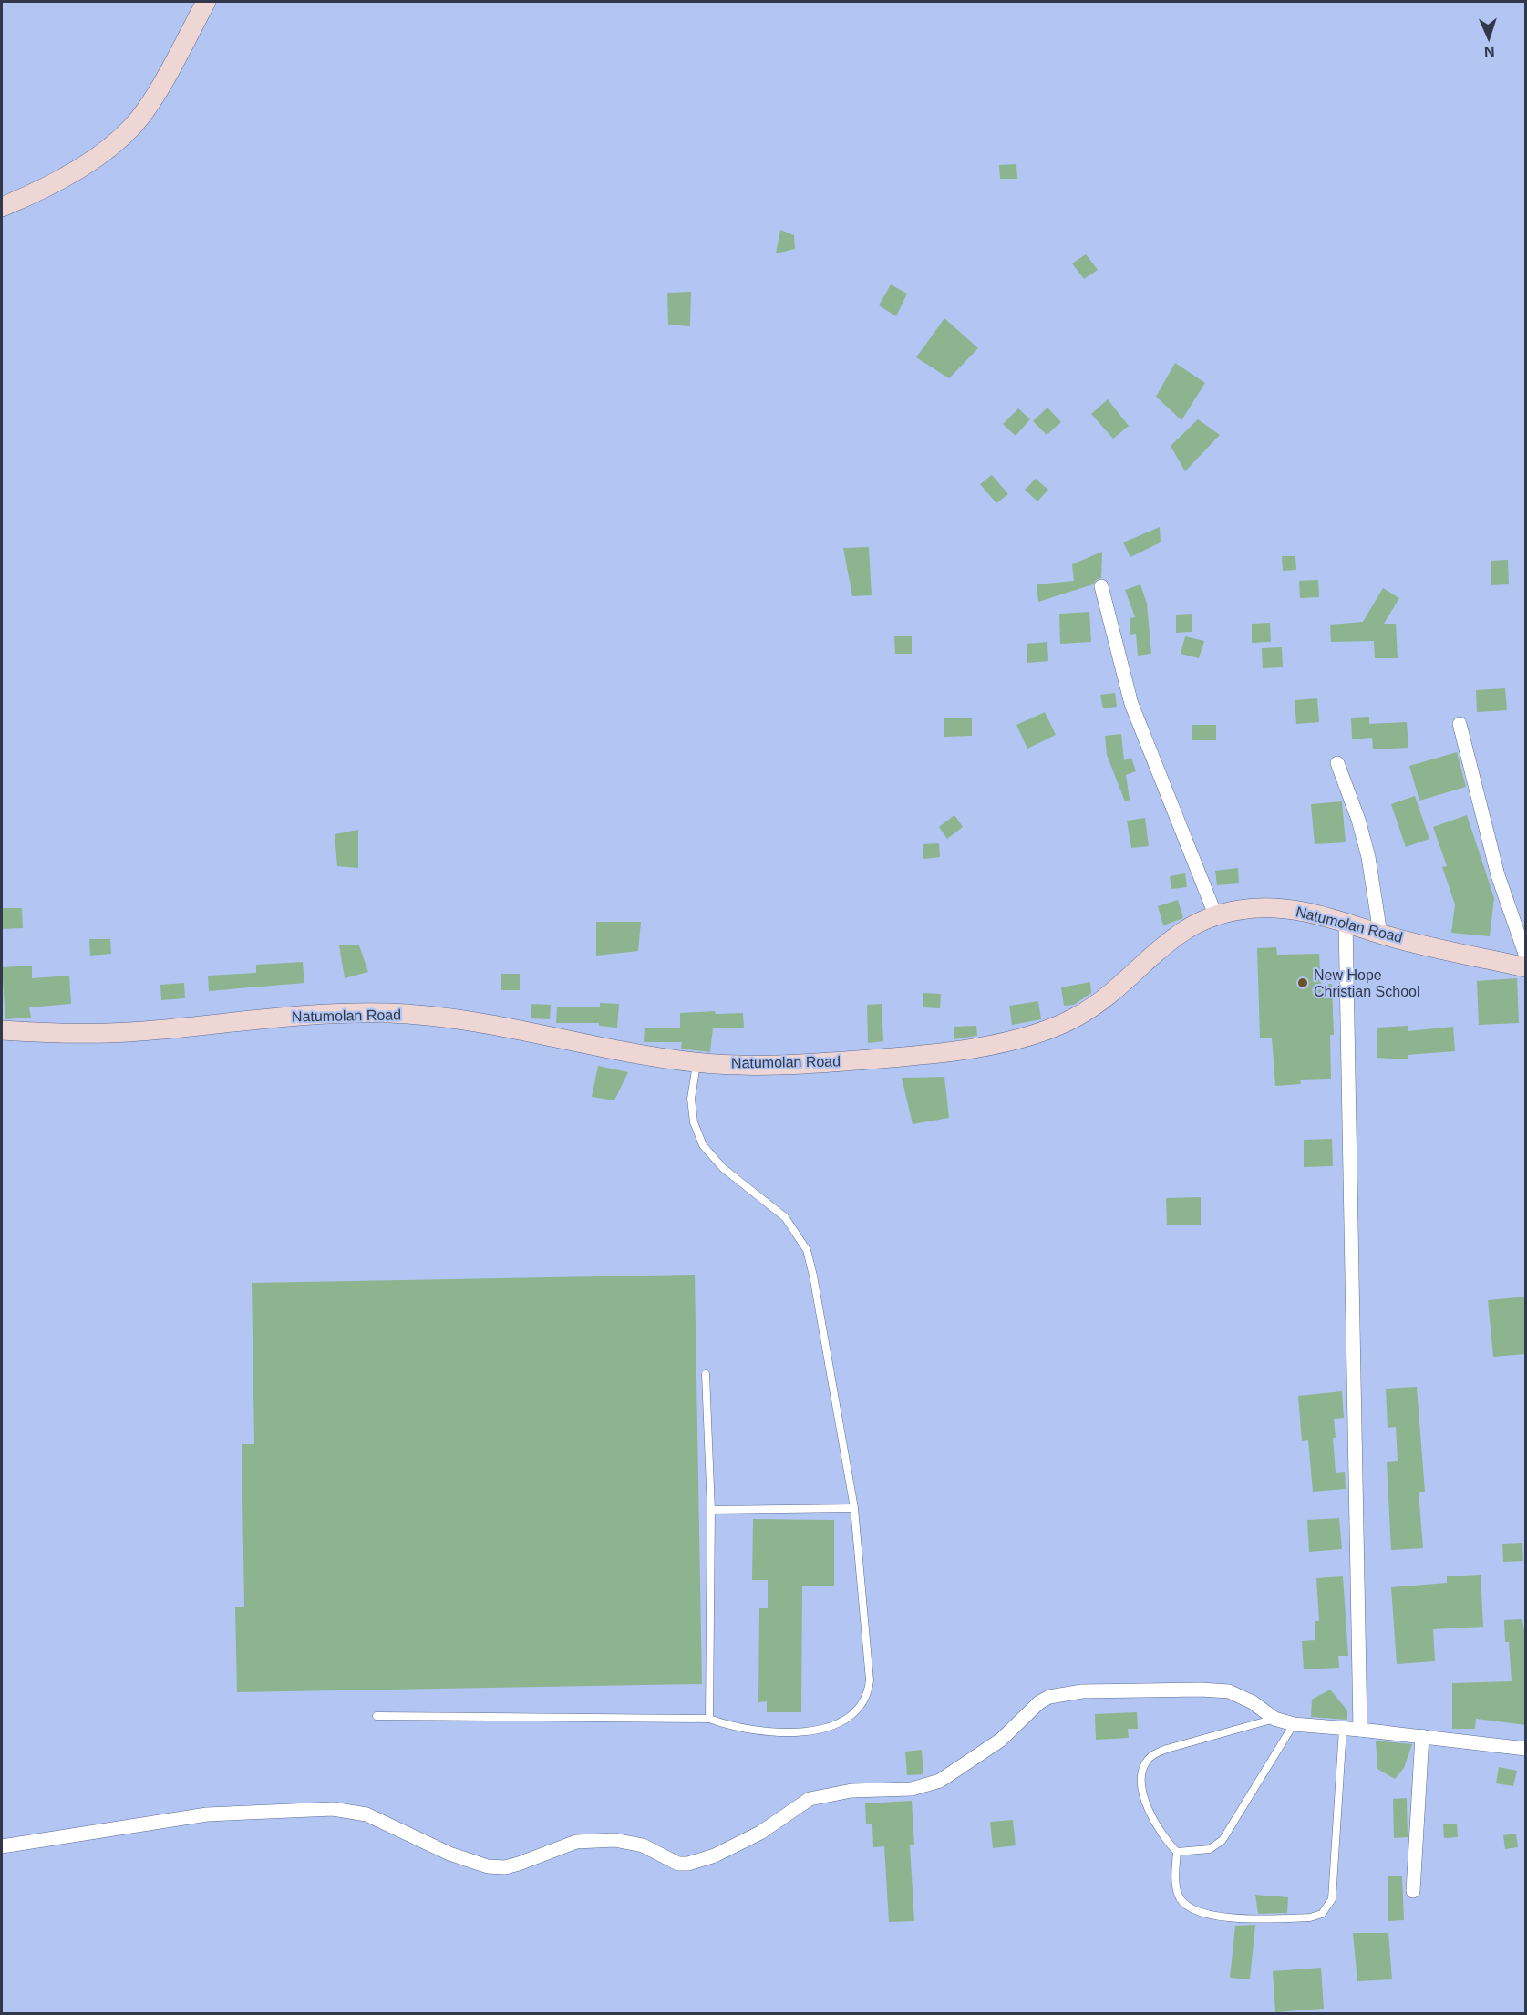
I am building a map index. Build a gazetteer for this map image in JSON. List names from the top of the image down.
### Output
{
  "streets": {
    "street": ["Natumolan Road"]
  },
  "places": ["New Hope Christian School"],
  "north": "bottom"
}
